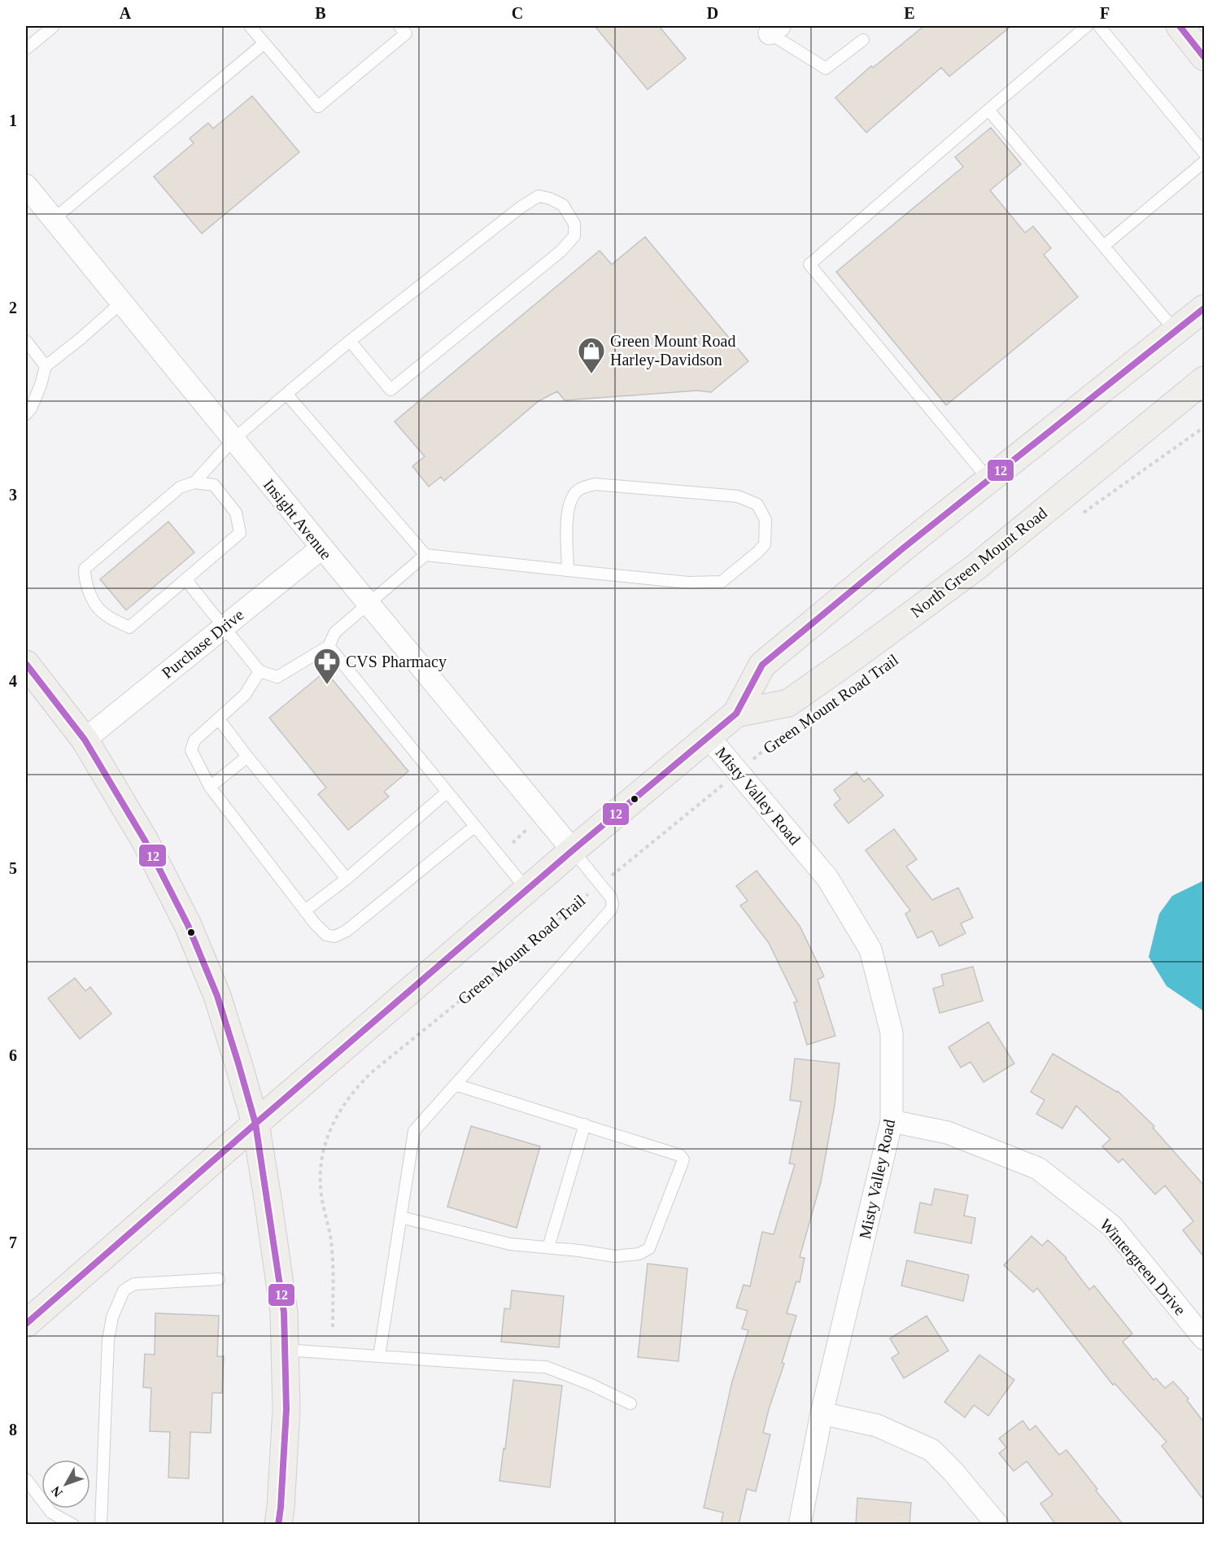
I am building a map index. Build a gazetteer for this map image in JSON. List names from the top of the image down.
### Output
{
  "streets": {
    "street": [
      "Insight Avenue",
      "North Green Mount Road",
      "Purchase Drive",
      "Misty Valley Road",
      "Wintergreen Drive"
    ],
    "path": ["Green Mount Road Trail"]
  },
  "crossings": [
    ["Insight Avenue", "North Green Mount Road"],
    ["Insight Avenue", "Purchase Drive"],
    ["North Green Mount Road", "Misty Valley Road"],
    ["Green Mount Road Trail", "Misty Valley Road"],
    ["Misty Valley Road", "Wintergreen Drive"]
  ],
  "places": {
    "shop": ["Green Mount Road Harley-Davidson"],
    "pharmacy": ["CVS Pharmacy"]
  },
  "lines": ["transit line 12"],
  "north": "bottom left",
  "grid": {
    "columns": [
      "A",
      "B",
      "C",
      "D",
      "E",
      "F"
    ],
    "rows": [
      "1",
      "2",
      "3",
      "4",
      "5",
      "6",
      "7",
      "8"
    ]
  }
}
